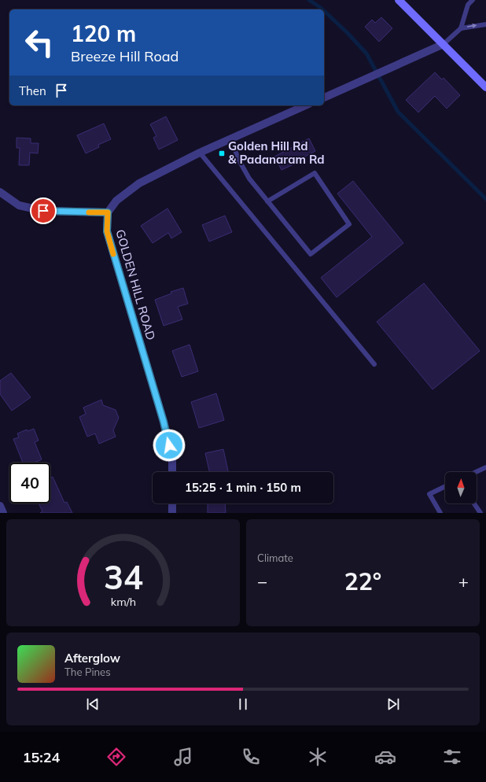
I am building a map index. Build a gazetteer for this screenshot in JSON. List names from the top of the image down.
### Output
{
  "streets": {
    "street": ["GOLDEN HILL ROAD"]
  },
  "places": {
    "transit": ["Golden Hill Rd & Padanaram Rd"]
  },
  "north": "top",
  "page": {
    "turn": ["120 m", "Breeze Hill Road"],
    "then": "Then",
    "limit": "40",
    "trip": "15:25 · 1 min · 150 m",
    "tile": "Climate",
    "heat": ["−", "22°", "+"],
    "song": ["Afterglow", "The Pines"],
    "tabs": "15:24",
    "gauge": ["34", "km/h"]
  }
}
